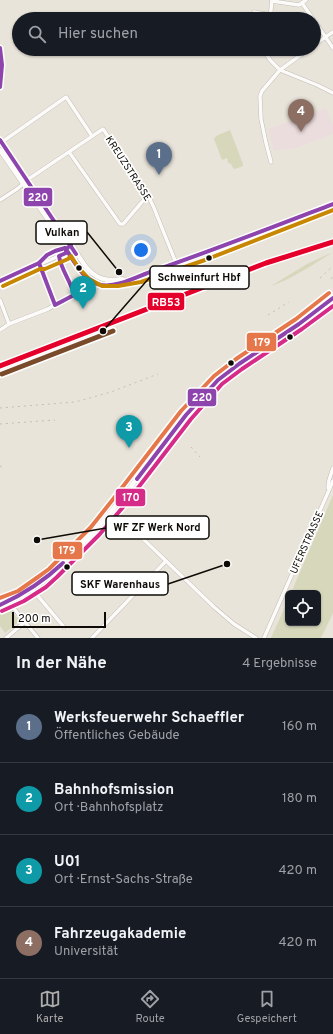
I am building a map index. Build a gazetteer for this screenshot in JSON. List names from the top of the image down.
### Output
{
  "streets": {
    "street": ["KREUZSTRASSE", "UFERSTRASSE"]
  },
  "places": [
    "Vulkan",
    "Schweinfurt Hbf",
    "WF ZF Werk Nord",
    "SKF Warenhaus"
  ],
  "lines": [
    "transit line 220",
    "transit line RB53",
    "transit line 179",
    "transit line 170"
  ],
  "scale_bar": "200 m",
  "page": {
    "search": "Hier suchen",
    "pins": [
      "4",
      "1",
      "2",
      "3"
    ],
    "scale": "200 m",
    "heading": ["In der Nähe", "4 Ergebnisse"],
    "list": [
      {
        "mark": "1",
        "name": "Werksfeuerwehr Schaeffler",
        "note": "Öffentliches Gebäude",
        "value": "160 m"
      },
      {
        "mark": "2",
        "name": "Bahnhofsmission",
        "note": "Ort · Bahnhofsplatz",
        "value": "180 m"
      },
      {
        "mark": "3",
        "name": "U01",
        "note": "Ort · Ernst-Sachs-Straße",
        "value": "420 m"
      },
      {
        "mark": "4",
        "name": "Fahrzeugakademie",
        "note": "Universität",
        "value": "420 m"
      }
    ],
    "nav": ["Karte", "Route", "Gespeichert"]
  }
}
